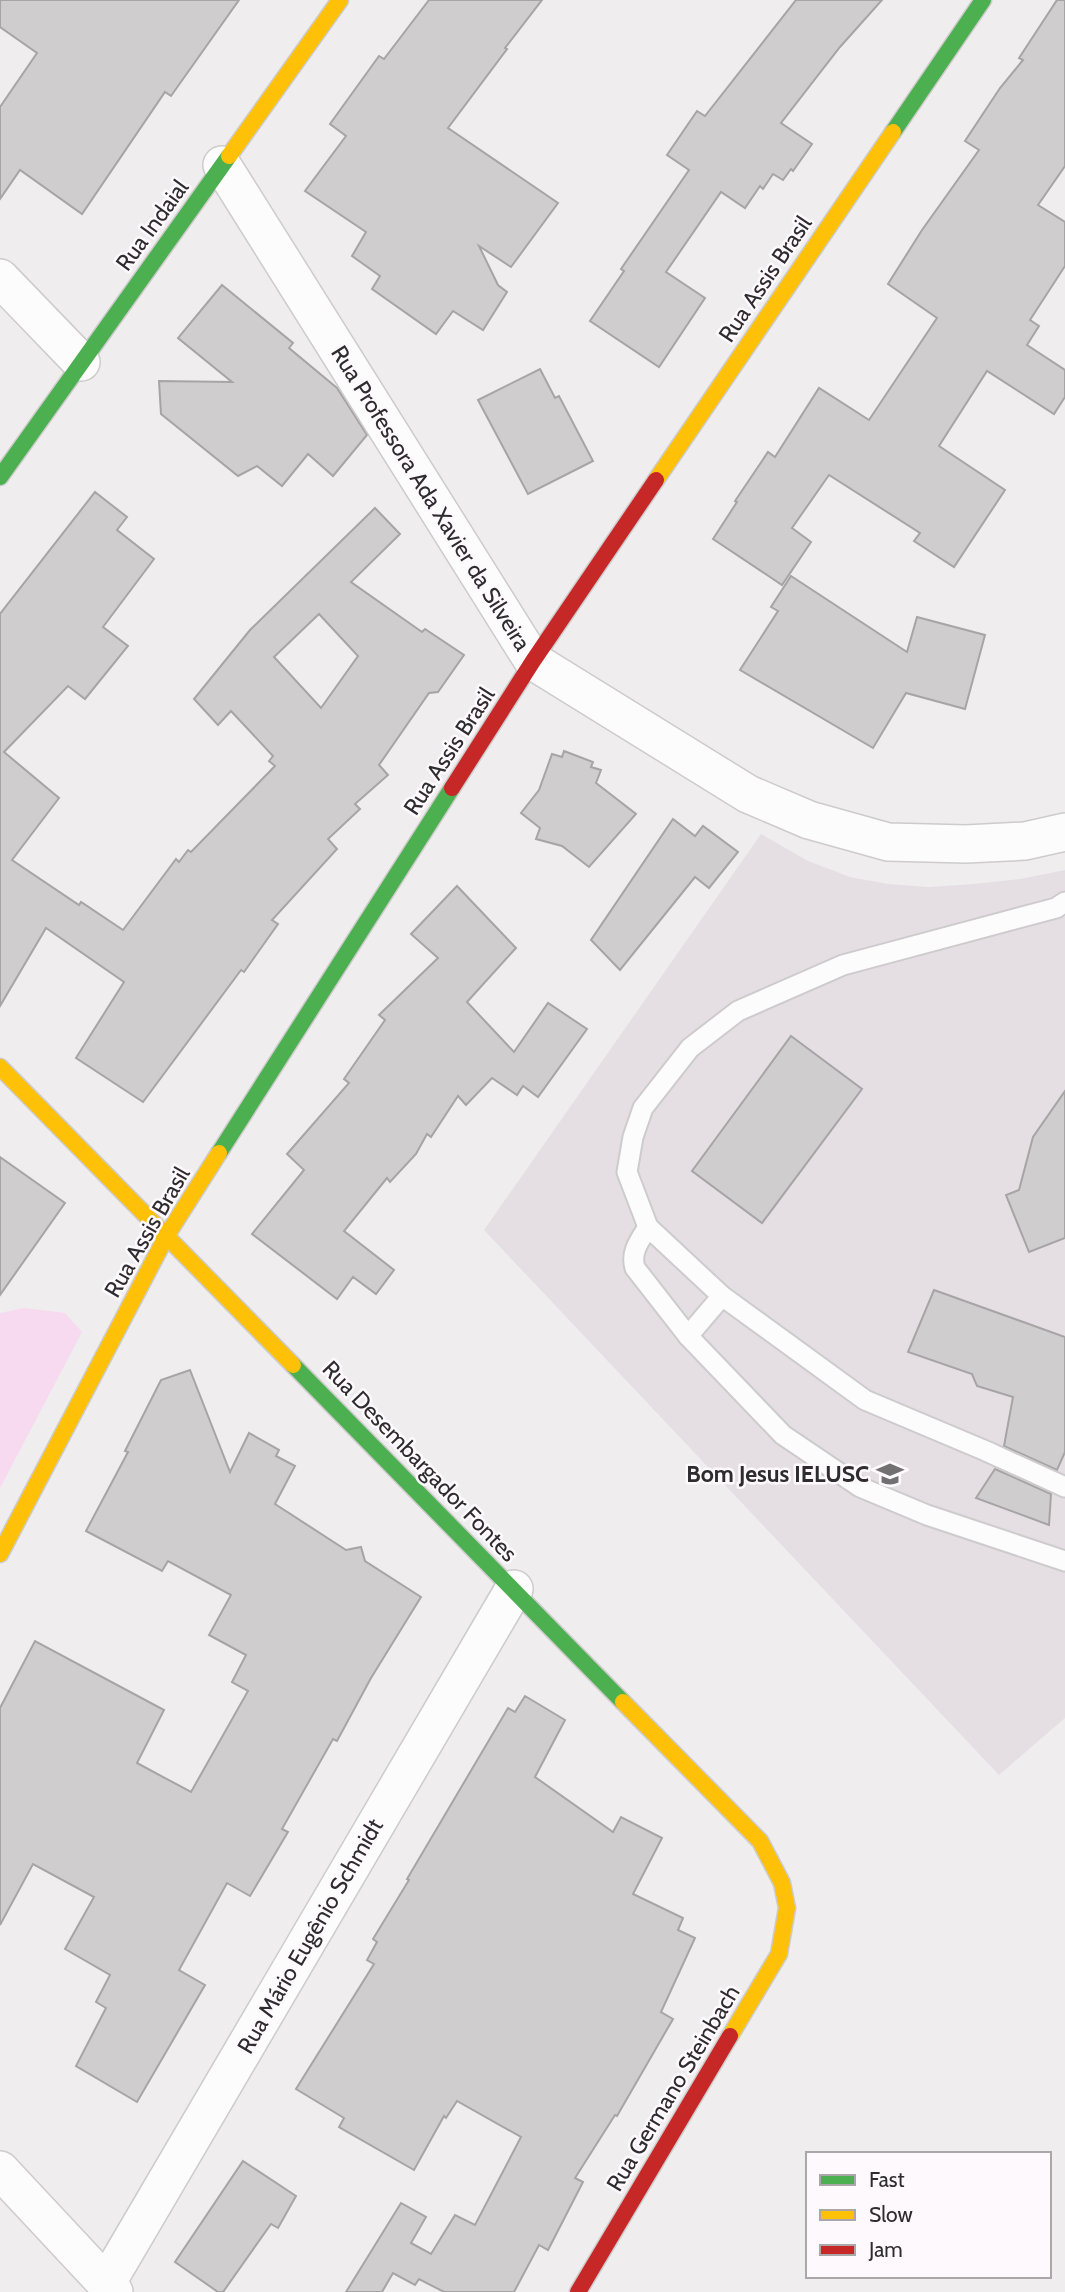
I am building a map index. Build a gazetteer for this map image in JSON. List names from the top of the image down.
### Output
{
  "streets": {
    "street": [
      "Rua Indaial",
      "Rua Assis Brasil",
      "Rua Professora Ada Xavier da Silveira",
      "Rua Desembargador Fontes",
      "Rua Mário Eugênio Schmidt",
      "Rua Germano Steinbach"
    ]
  },
  "crossings": [
    ["Rua Indaial", "Rua Professora Ada Xavier da Silveira"],
    ["Rua Assis Brasil", "Rua Professora Ada Xavier da Silveira"],
    ["Rua Assis Brasil", "Rua Desembargador Fontes"],
    ["Rua Desembargador Fontes", "Rua Mário Eugênio Schmidt"],
    ["Rua Desembargador Fontes", "Rua Germano Steinbach"]
  ],
  "places": {
    "school or university": ["Bom Jesus IELUSC"]
  },
  "legend": ["Fast", "Slow", "Jam"]
}
